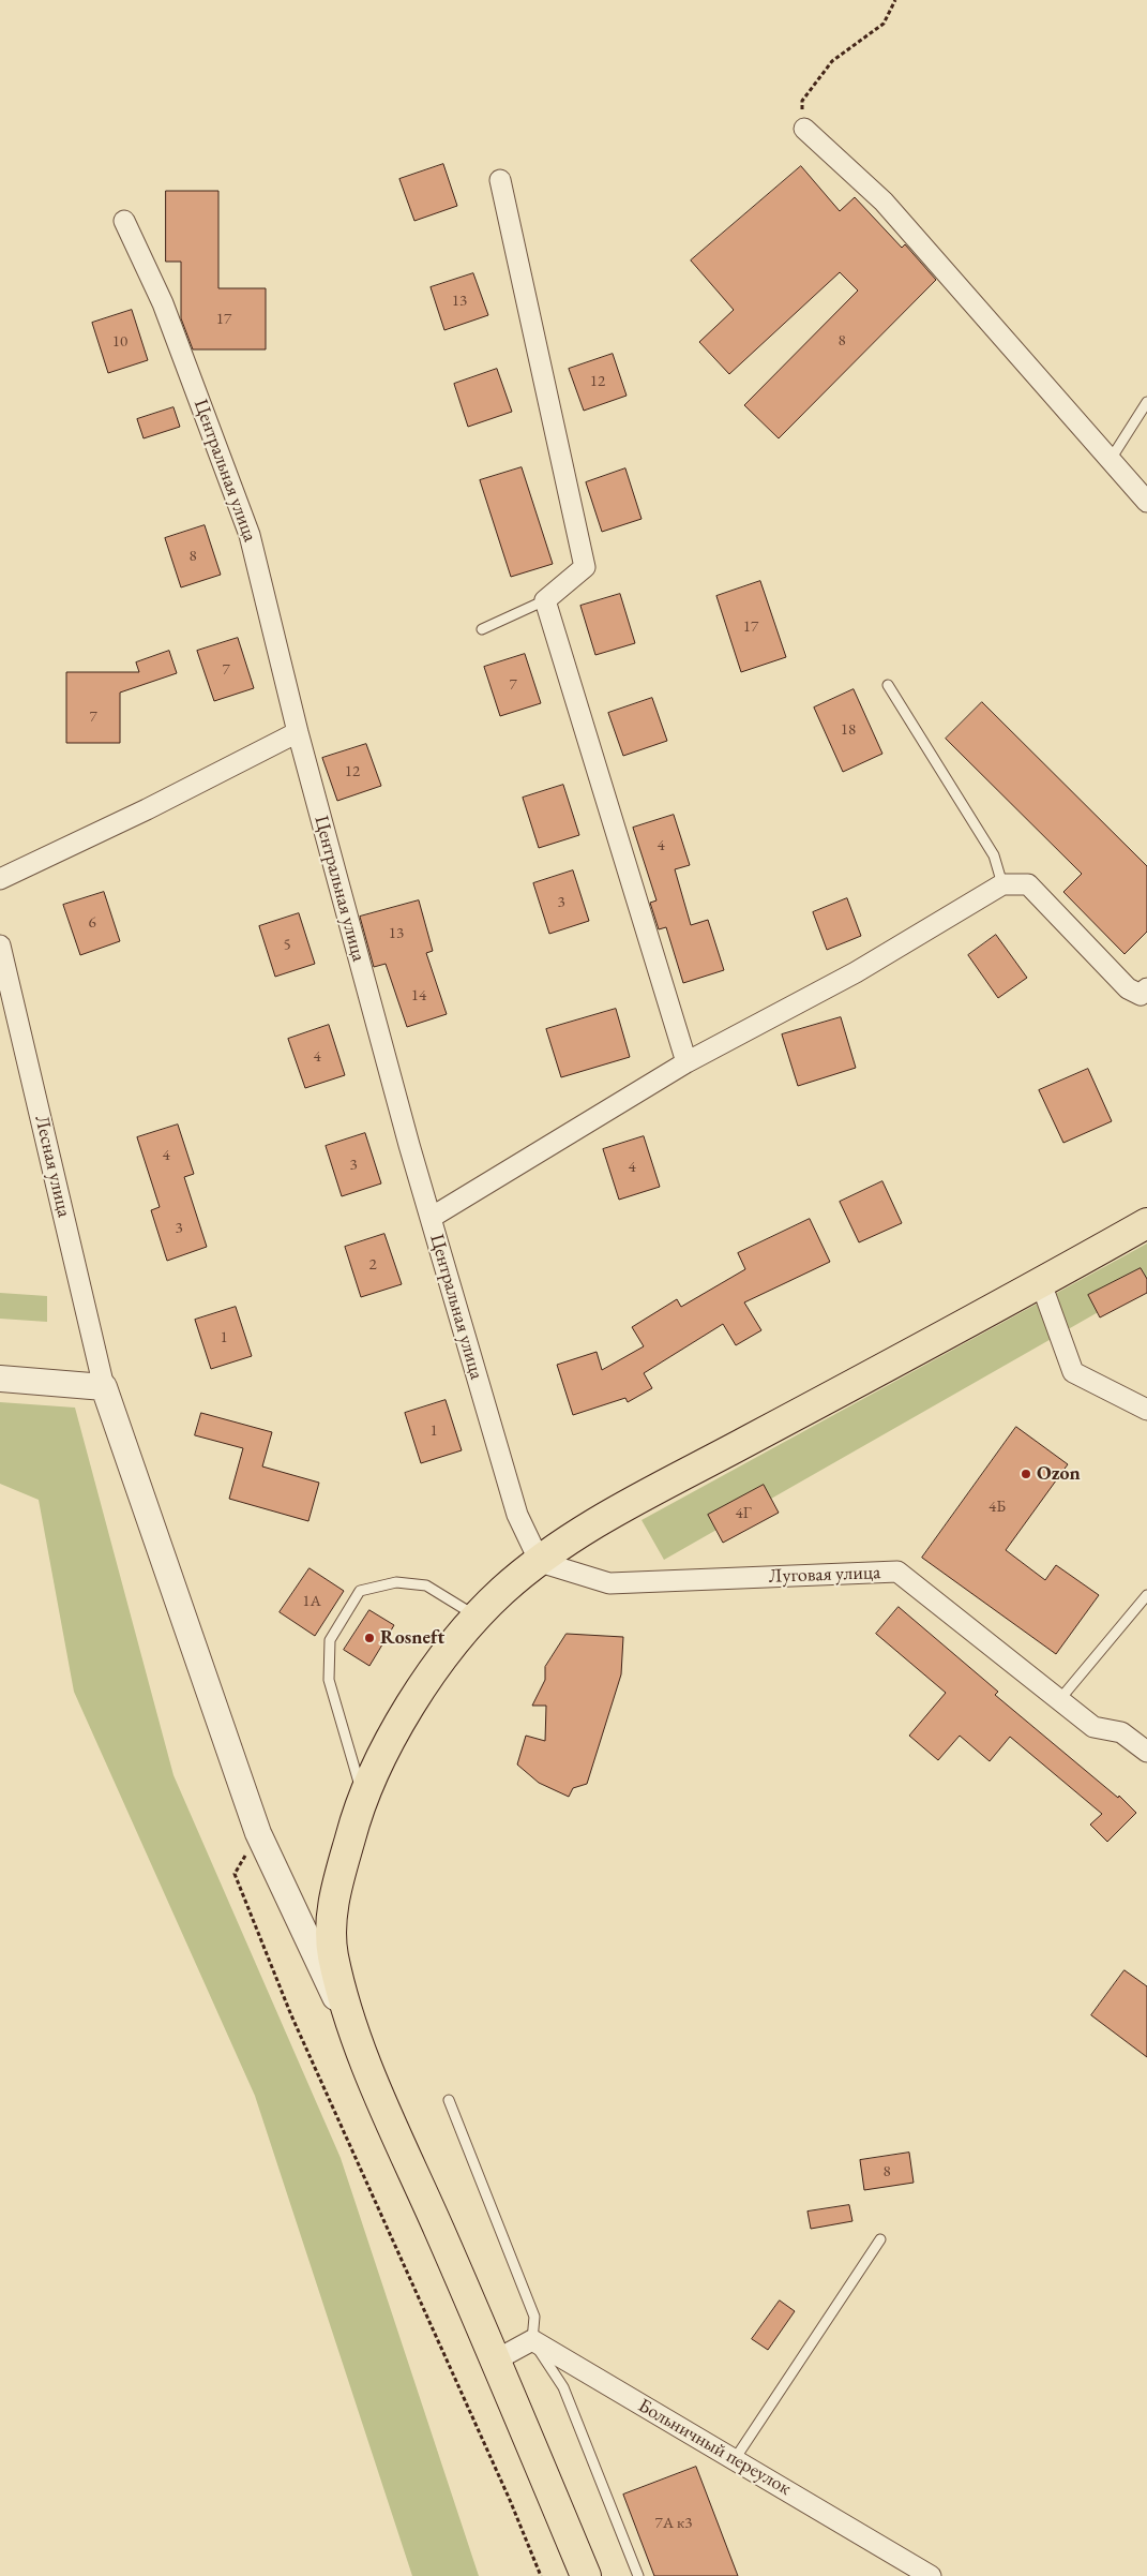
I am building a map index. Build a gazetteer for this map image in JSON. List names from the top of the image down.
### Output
{
  "streets": {
    "street": [
      "Центральная улица",
      "Лесная улица",
      "Луговая улица",
      "Больничный переулок"
    ]
  },
  "crossings": [
    ["Центральная улица", "Луговая улица"]
  ],
  "places": ["Ozon", "Rosneft"],
  "house_numbers": [
    "13",
    "17",
    "8",
    "10",
    "12",
    "8",
    "17",
    "7",
    "7",
    "7",
    "18",
    "12",
    "4",
    "3",
    "6",
    "13",
    "5",
    "14",
    "4",
    "4",
    "3",
    "4",
    "3",
    "2",
    "1",
    "1",
    "4Б",
    "4Г",
    "1А",
    "8",
    "7А к3"
  ]
}
